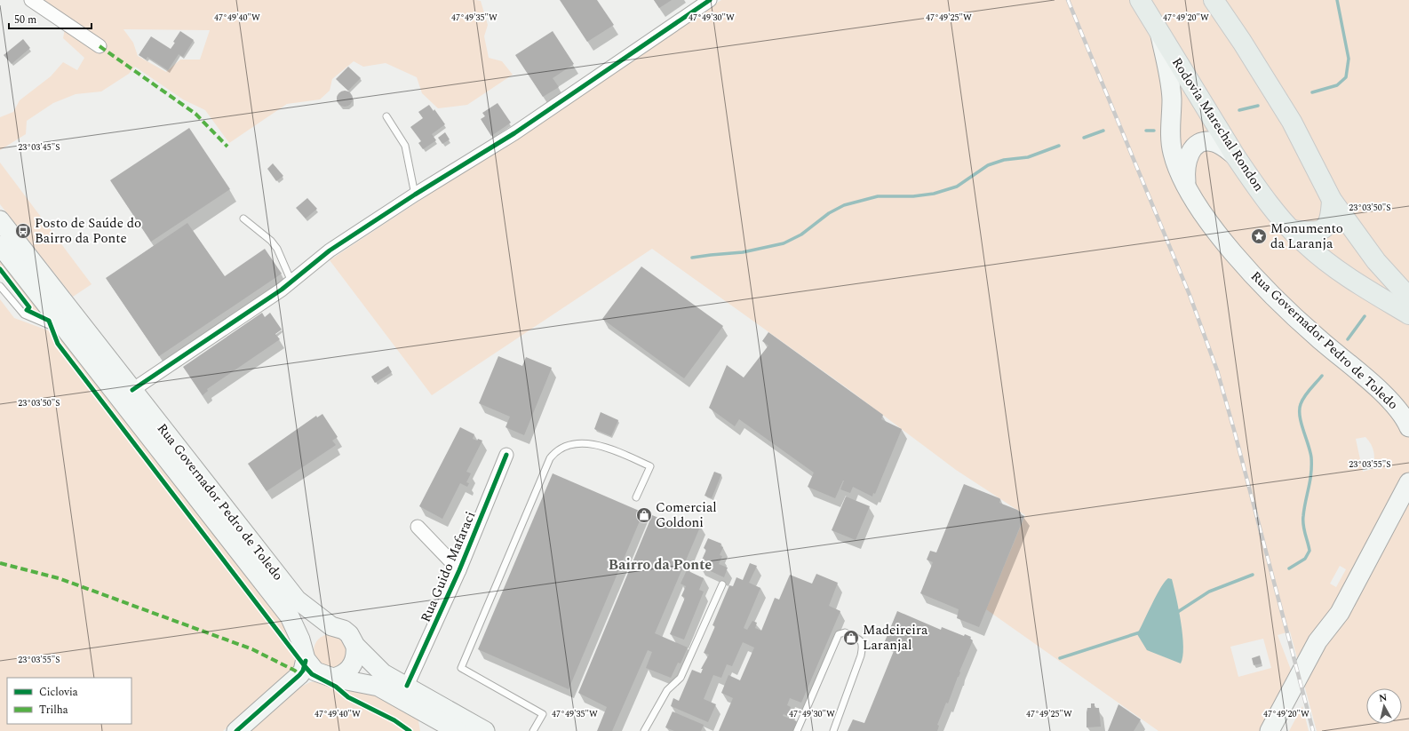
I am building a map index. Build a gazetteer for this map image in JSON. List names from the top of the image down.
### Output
{
  "streets": {
    "main road": ["Rodovia Marechal Rondon", "Rua Governador Pedro de Toledo"],
    "street": ["Rua Guido Mafaraci"]
  },
  "crossings": [
    ["Rodovia Marechal Rondon", "Rua Governador Pedro de Toledo"],
    ["Rua Governador Pedro de Toledo", "Rua Guido Mafaraci"]
  ],
  "districts": ["Bairro da Ponte"],
  "places": {
    "bus stop": ["Posto de Saúde do Bairro da Ponte"],
    "place": ["Monumento da Laranja"],
    "shop": ["Comercial Goldoni", "Madeireira Laranjal"]
  },
  "legend": ["Ciclovia", "Trilha"],
  "scale_bar": "50 m",
  "north": "top",
  "coordinates": [
    "47°49'40\"W",
    "47°49'35\"W",
    "47°49'30\"W",
    "47°49'25\"W",
    "47°49'20\"W",
    "23°03'45\"S",
    "23°03'50\"S",
    "23°03'55\"S"
  ]
}
